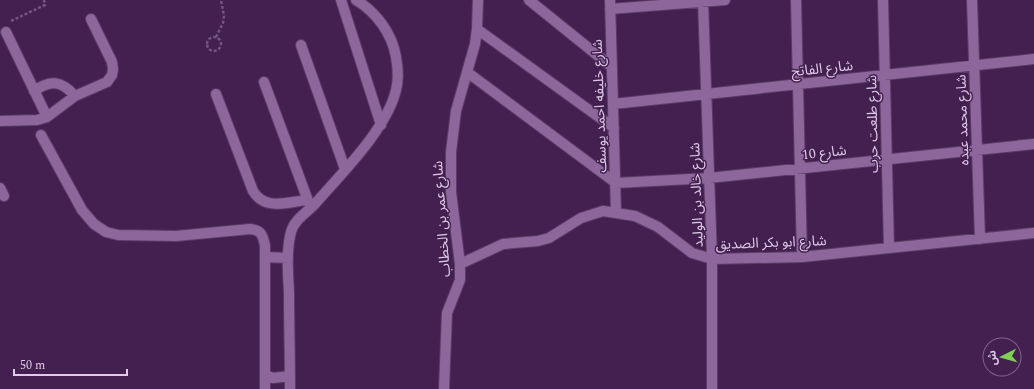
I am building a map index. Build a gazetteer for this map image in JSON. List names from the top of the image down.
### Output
{
  "streets": {
    "street": [
      "شارع الفاتح",
      "شارع خليفه احمد يوسف",
      "شارع محمد عبده",
      "شارع طلعت حرب",
      "شارع 10",
      "شارع خالد بن الوليد",
      "شارع عمر بن الخطاب",
      "شارع ابو بكر الصديق"
    ]
  },
  "crossings": [
    ["شارع الفاتح", "شارع خليفه احمد يوسف"],
    ["شارع الفاتح", "شارع محمد عبده"],
    ["شارع الفاتح", "شارع طلعت حرب"],
    ["شارع الفاتح", "شارع خالد بن الوليد"],
    ["شارع خليفه احمد يوسف", "شارع 10"],
    ["شارع خليفه احمد يوسف", "شارع ابو بكر الصديق"],
    ["شارع محمد عبده", "شارع 10"],
    ["شارع محمد عبده", "شارع ابو بكر الصديق"],
    ["شارع طلعت حرب", "شارع 10"],
    ["شارع طلعت حرب", "شارع ابو بكر الصديق"],
    ["شارع 10", "شارع خالد بن الوليد"],
    ["شارع خالد بن الوليد", "شارع ابو بكر الصديق"],
    ["شارع عمر بن الخطاب", "شارع ابو بكر الصديق"]
  ],
  "scale_bar": "50 m",
  "north": "left"
}
